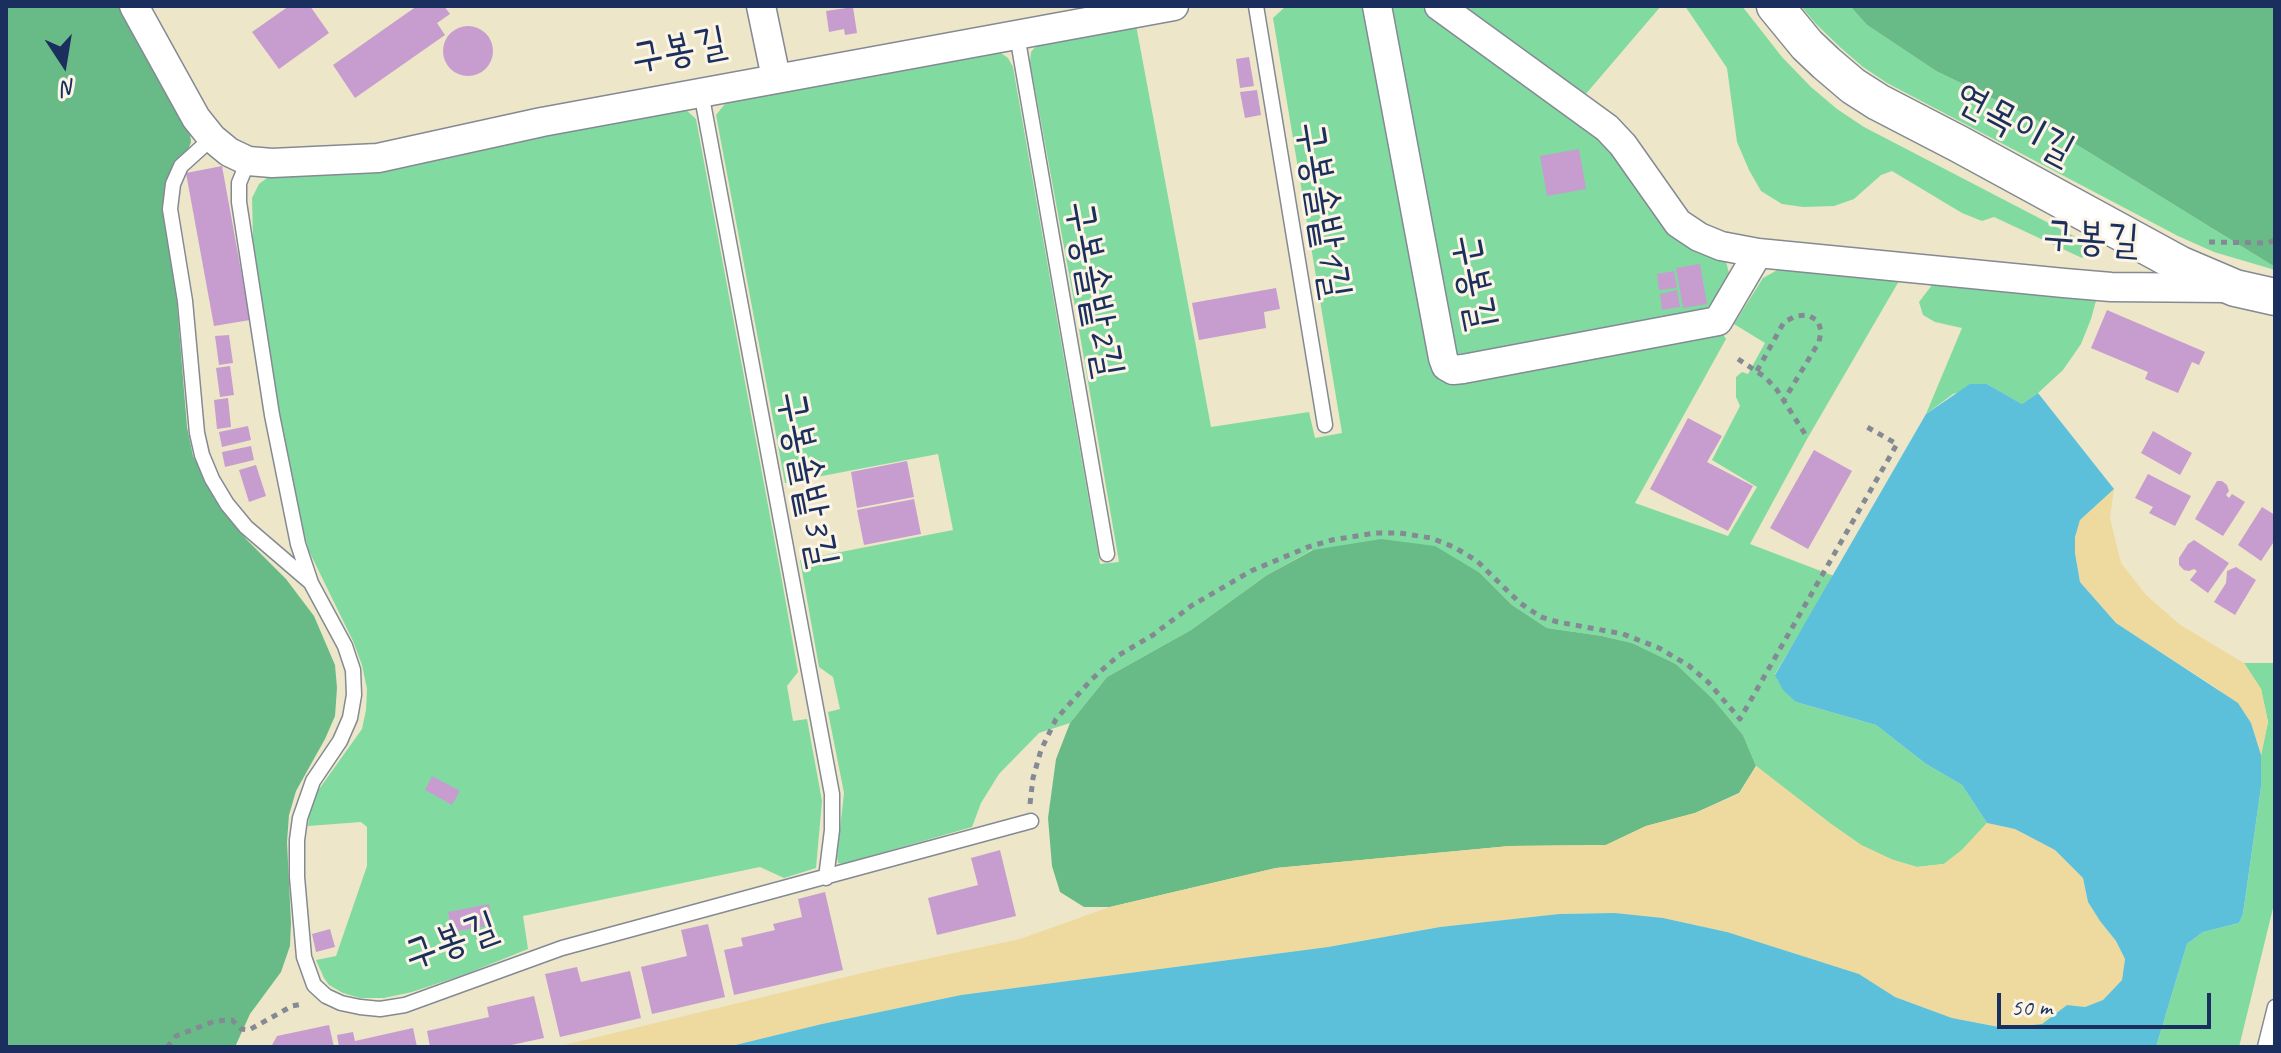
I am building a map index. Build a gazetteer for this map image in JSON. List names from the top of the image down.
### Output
{
  "streets": {
    "street": ["구봉길", "연목이길"],
    "lane": ["구봉솔밭1길", "구봉솔밭2길", "구봉솔밭3길"]
  },
  "crossings": [
    ["구봉길", "연목이길"],
    ["구봉길", "구봉솔밭2길"],
    ["구봉길", "구봉솔밭3길"]
  ],
  "scale_bar": "50 m",
  "north": "bottom"
}
